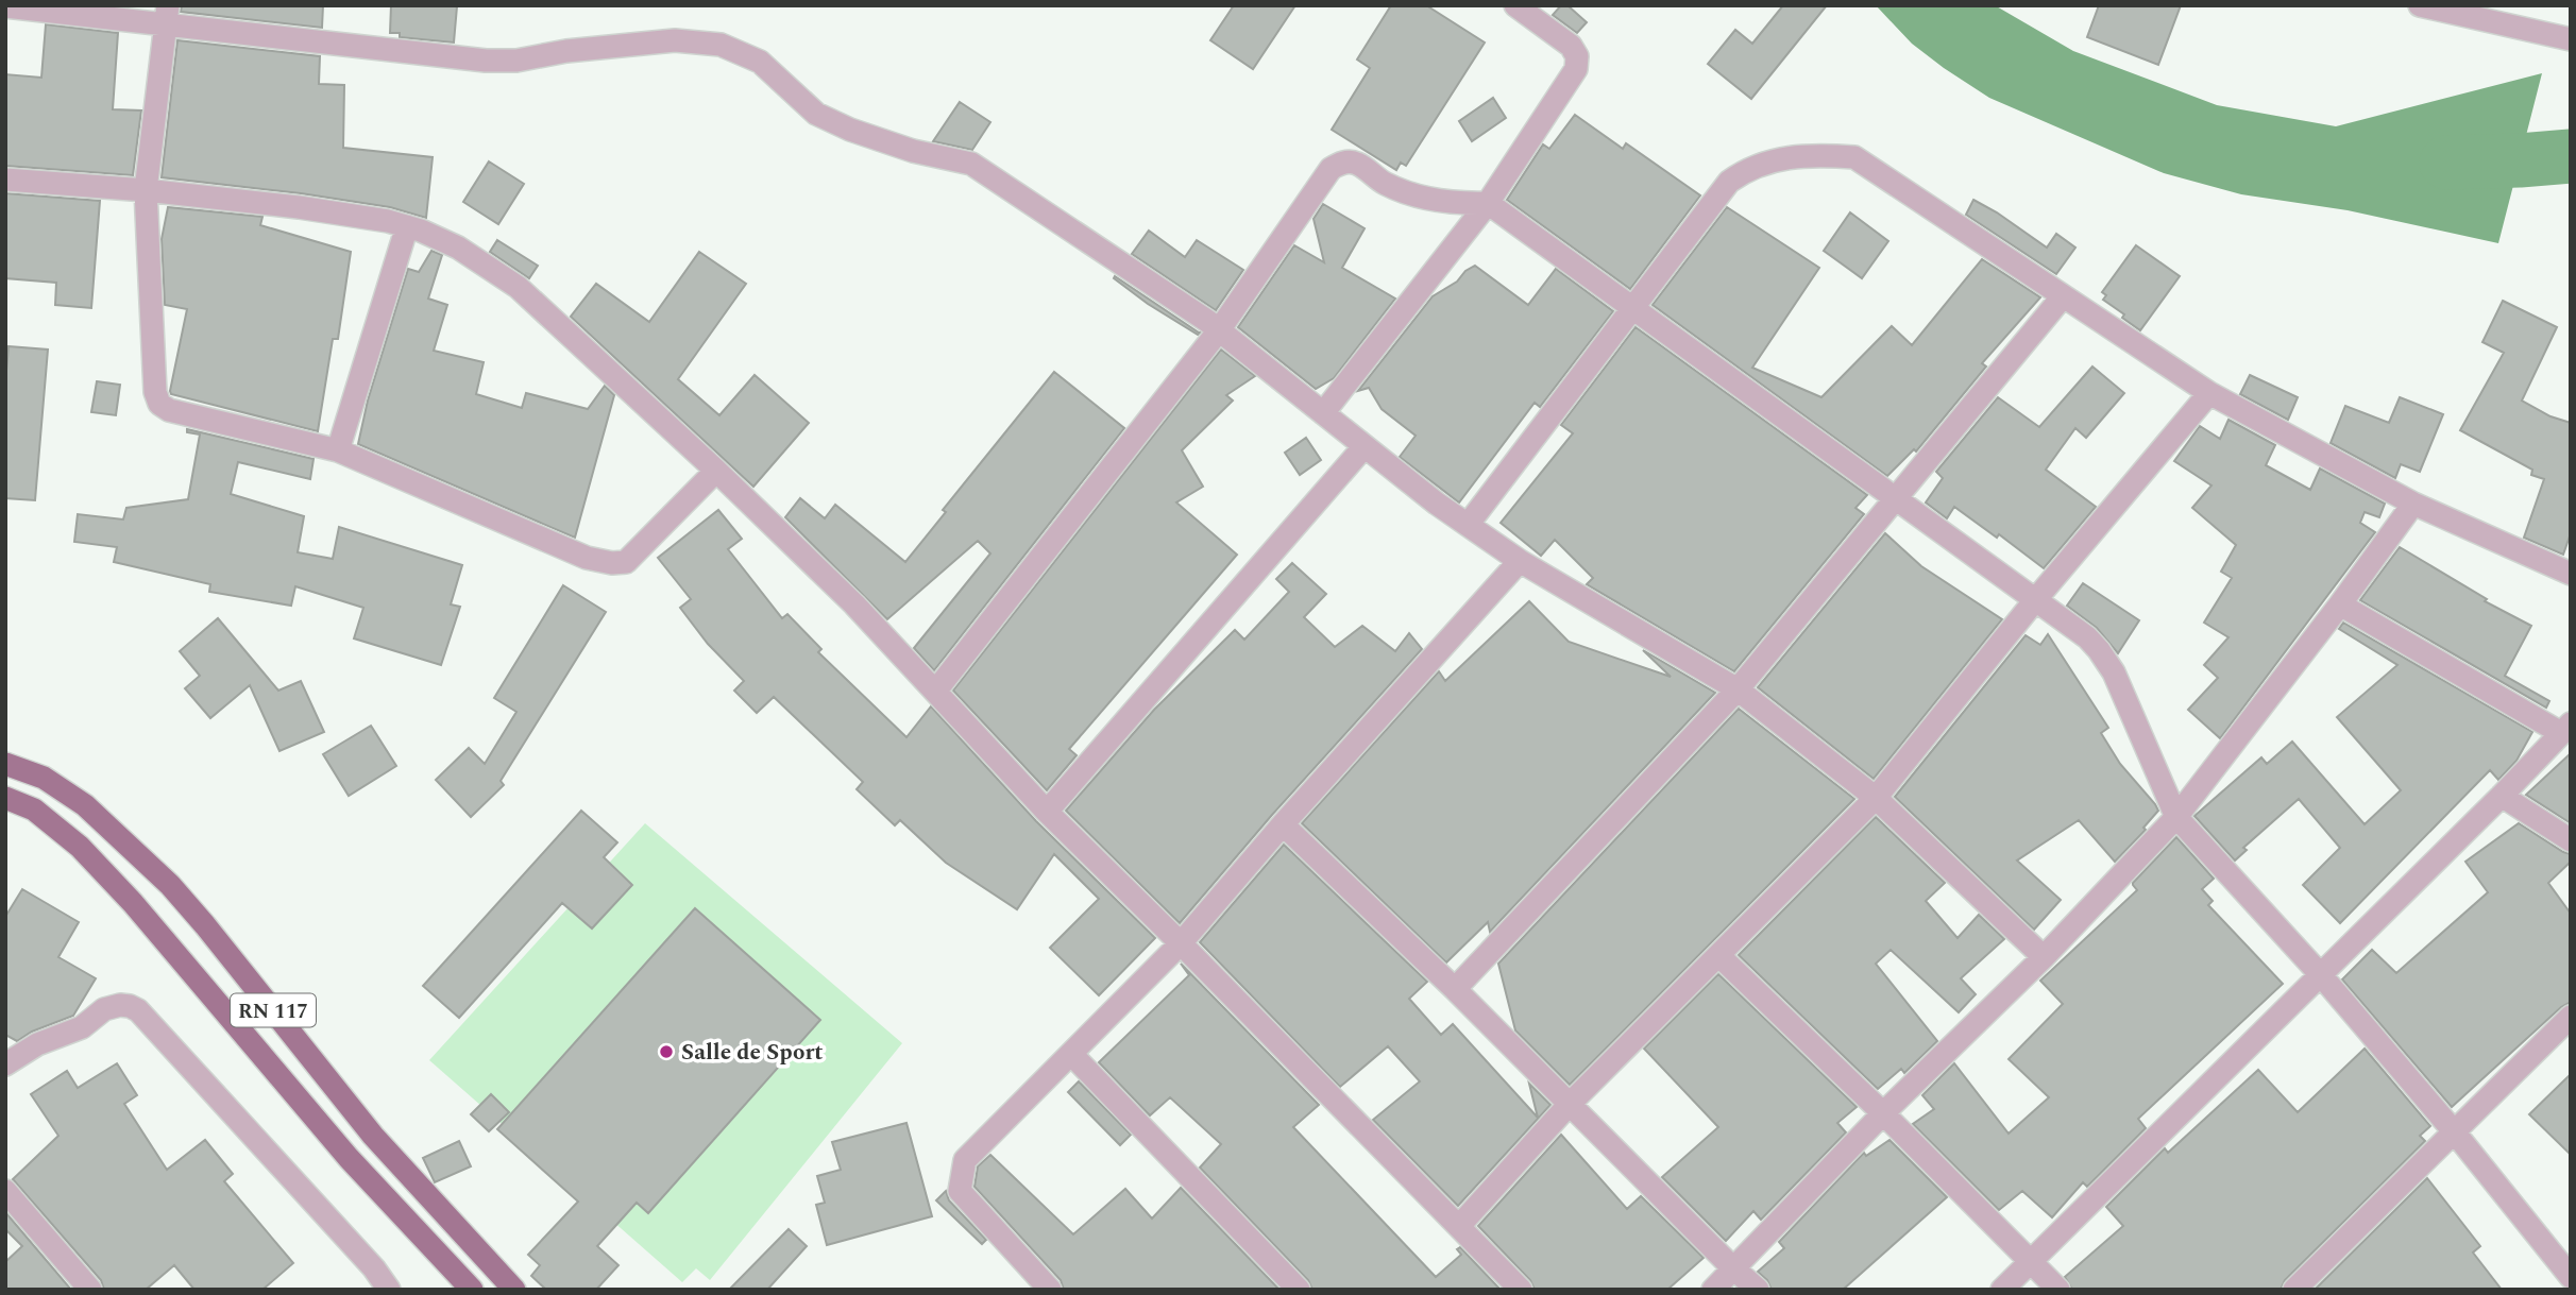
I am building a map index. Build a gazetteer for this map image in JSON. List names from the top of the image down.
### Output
{
  "streets": {
    "main road": ["RN 117"]
  },
  "places": ["Salle de Sport"]
}
